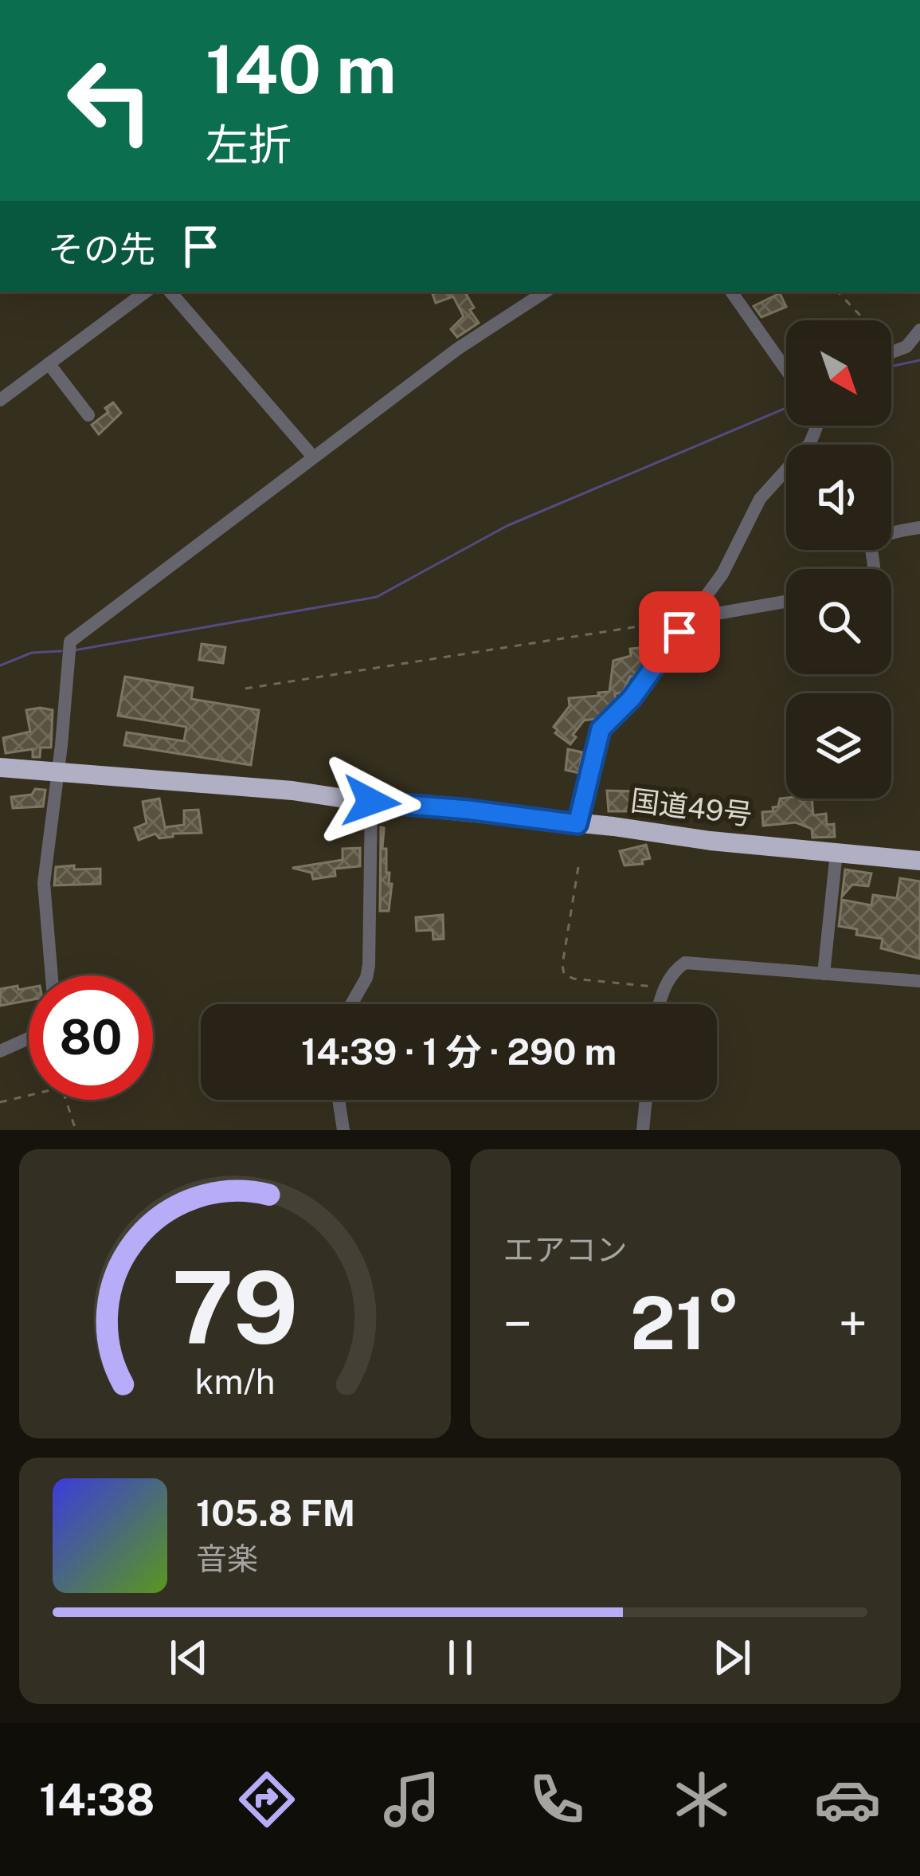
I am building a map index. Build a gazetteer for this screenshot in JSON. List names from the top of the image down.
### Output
{
  "streets": {
    "highway": ["国道49号"]
  },
  "north": "bottom right",
  "page": {
    "turn": ["140 m", "左折"],
    "then": "その先",
    "limit": "80",
    "trip": "14:39 · 1 分 · 290 m",
    "tile": "エアコン",
    "heat": ["−", "21°", "+"],
    "song": ["105.8 FM", "音楽"],
    "tabs": "14:38",
    "gauge": ["79", "km/h"]
  }
}
